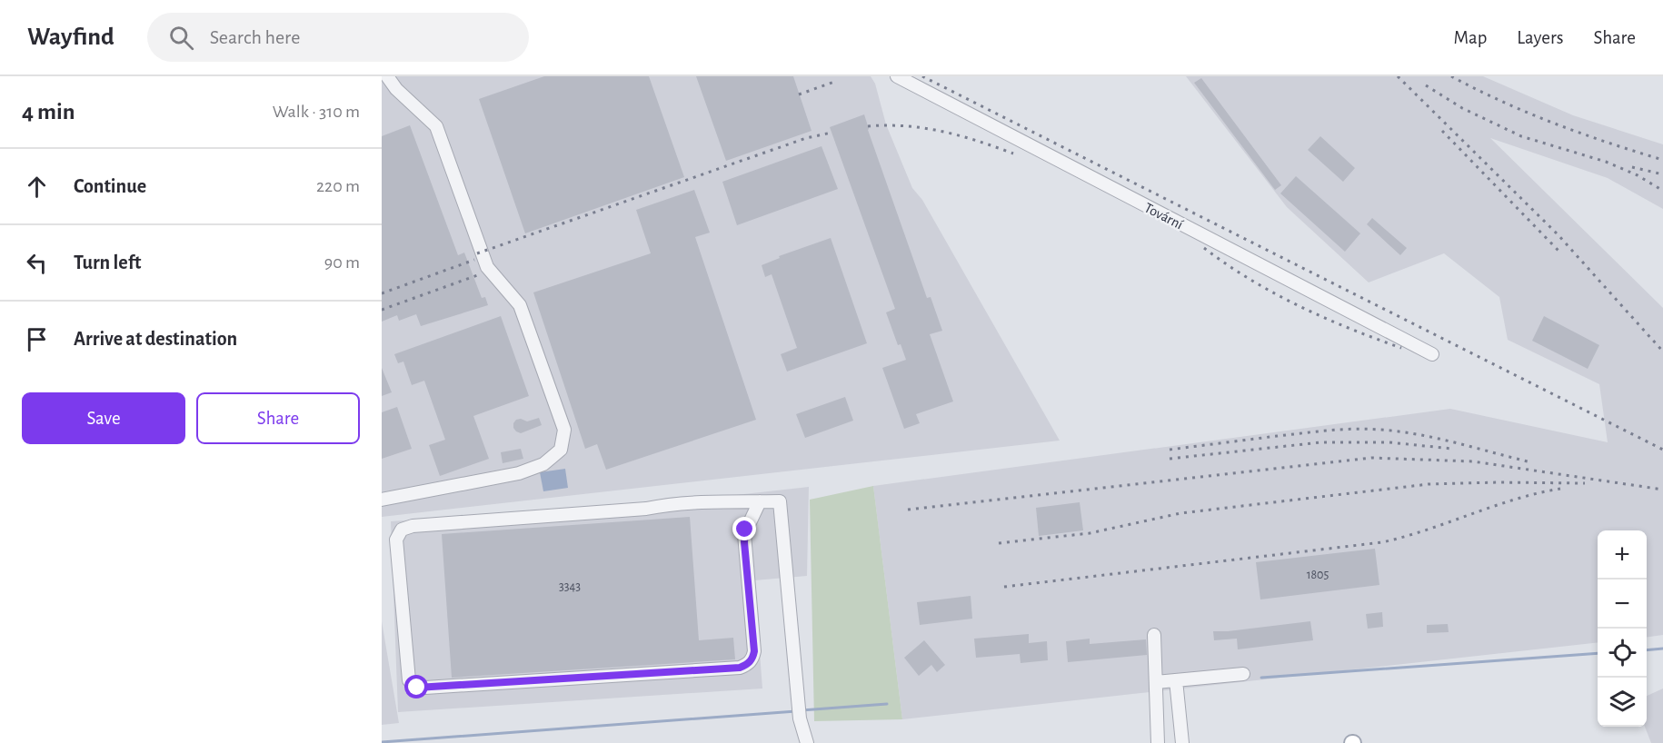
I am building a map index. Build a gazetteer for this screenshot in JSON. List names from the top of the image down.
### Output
{
  "streets": {
    "street": ["Tovární"]
  },
  "house_numbers": ["1805", "3343"],
  "page": {
    "header": "Wayfind",
    "search": "Search here",
    "nav": ["Map", "Layers", "Share"],
    "heading": ["4 min", "Walk · 310 m"],
    "list": [
      ["Continue", "220 m"],
      ["Turn left", "90 m"],
      "Arrive at destination"
    ],
    "buttons": ["Save", "Share"],
    "map_buttons": ["+", "−"]
  }
}
